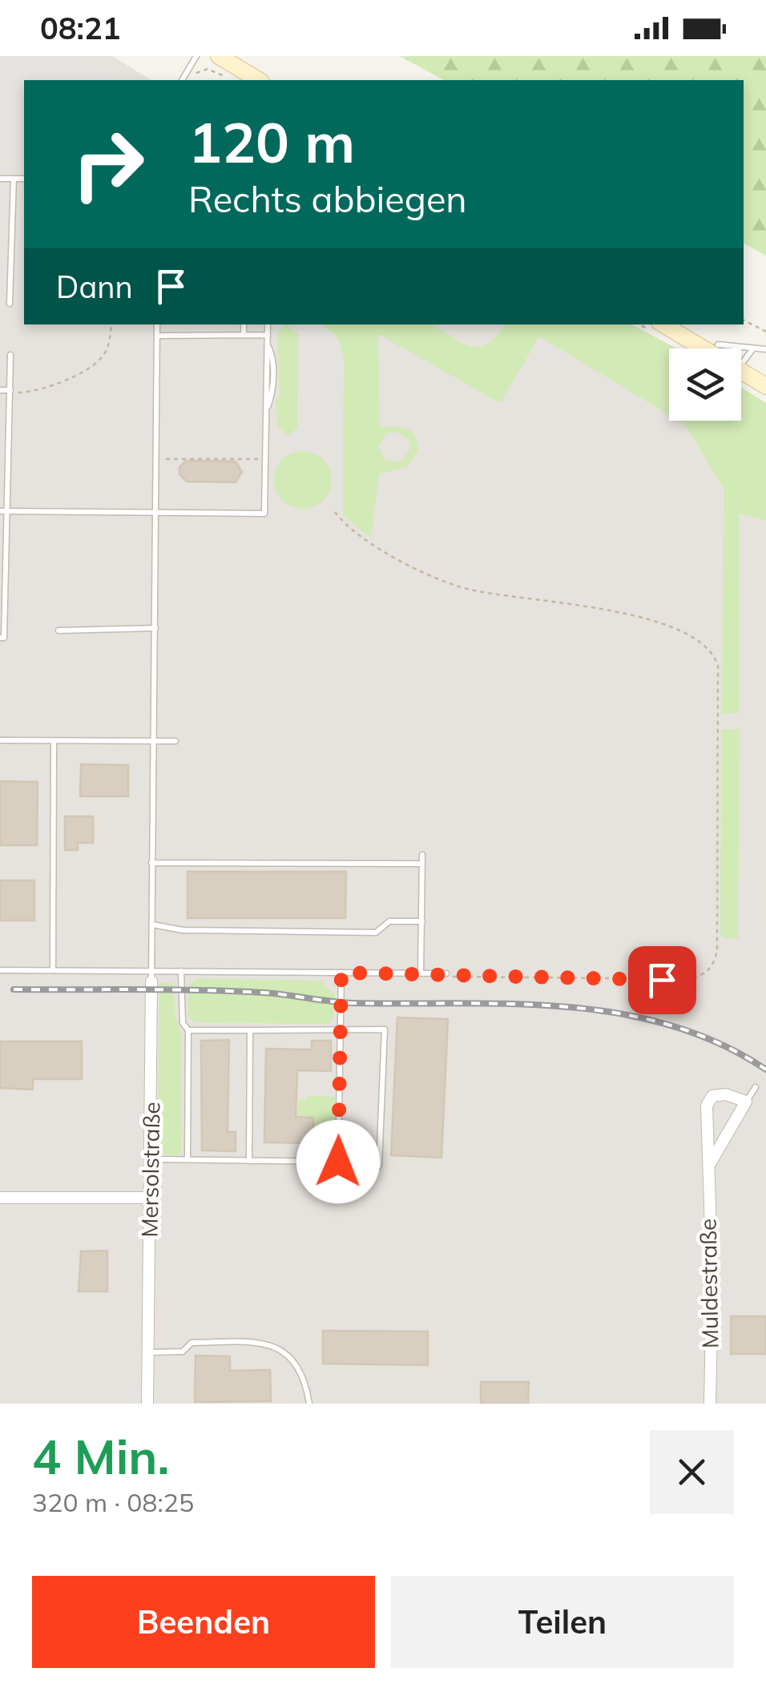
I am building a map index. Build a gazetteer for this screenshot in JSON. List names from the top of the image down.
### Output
{
  "streets": {
    "street": ["Mersolstraße", "Muldestraße"]
  },
  "page": {
    "status": "08:21",
    "turn": ["120 m", "Rechts abbiegen"],
    "then": "Dann",
    "heading": ["4 Min.", "320 m · 08:25"],
    "buttons": ["Beenden", "Teilen"]
  }
}
